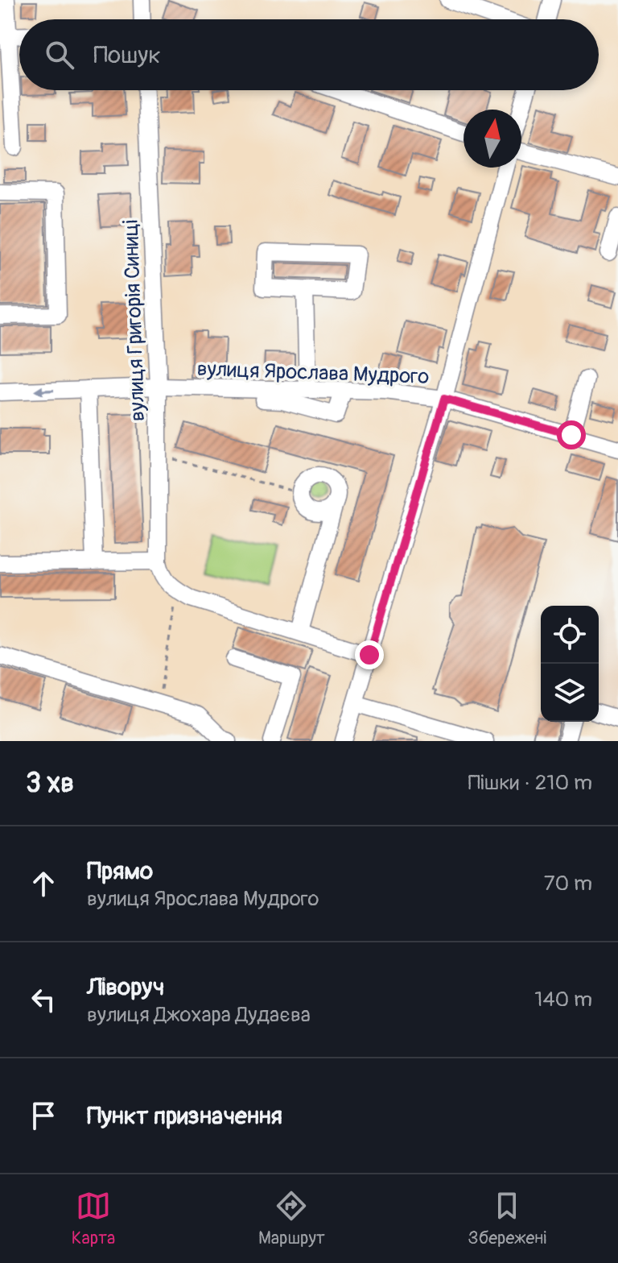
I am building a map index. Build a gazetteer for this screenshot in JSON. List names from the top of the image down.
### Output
{
  "streets": {
    "street": ["вулиця Григорія Синиці", "вулиця Ярослава Мудрого"]
  },
  "crossings": [
    ["вулиця Григорія Синиці", "вулиця Ярослава Мудрого"]
  ],
  "north": "top",
  "page": {
    "search": "Пошук",
    "heading": ["3 хв", "Пішки · 210 m"],
    "list": [
      ["Прямо", "вулиця Ярослава Мудрого", "70 m"],
      ["Ліворуч", "вулиця Джохара Дудаєва", "140 m"],
      "Пункт призначення"
    ],
    "nav": ["Карта", "Маршрут", "Збережені"]
  }
}
